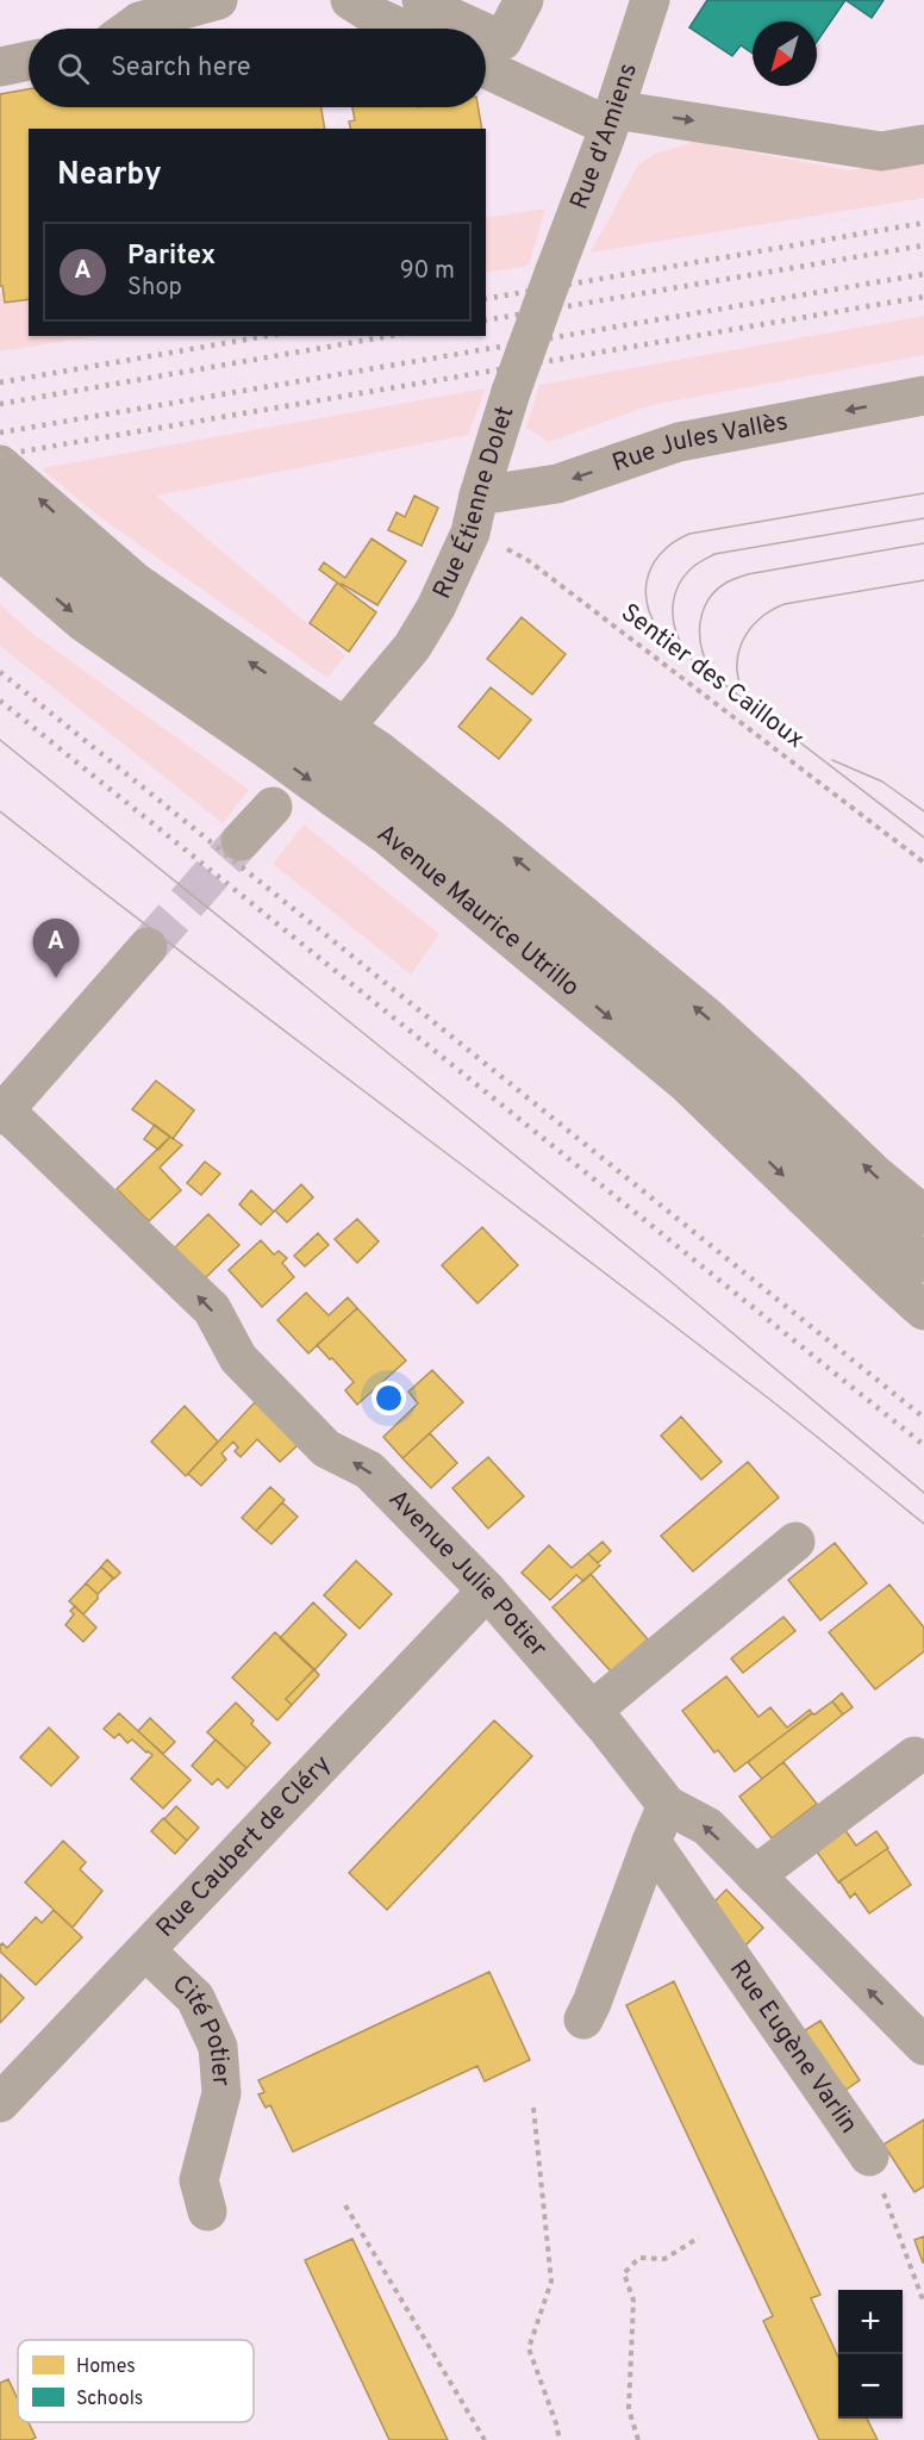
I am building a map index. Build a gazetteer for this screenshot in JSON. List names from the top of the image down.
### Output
{
  "streets": {
    "street": [
      "Rue d'Amiens",
      "Rue Jules Vallès",
      "Rue Étienne Dolet",
      "Avenue Maurice Utrillo",
      "Avenue Julie Potier",
      "Rue Caubert de Cléry",
      "Cité Potier",
      "Rue Eugène Varlin"
    ],
    "path": ["Sentier des Cailloux"]
  },
  "crossings": [
    ["Rue d'Amiens", "Rue Étienne Dolet"],
    ["Rue Jules Vallès", "Rue Étienne Dolet"],
    ["Rue Étienne Dolet", "Sentier des Cailloux"],
    ["Avenue Julie Potier", "Rue Caubert de Cléry"],
    ["Rue Caubert de Cléry", "Cité Potier"]
  ],
  "one_way": ["Avenue Julie Potier"],
  "legend": ["Homes", "Schools"],
  "north": "bottom left",
  "page": {
    "search": "Search here",
    "heading": "Nearby",
    "list": [
      {
        "mark": "A",
        "name": "Paritex",
        "note": "Shop",
        "value": "90 m"
      }
    ],
    "pins": "A",
    "map_buttons": ["+", "−"]
  }
}
